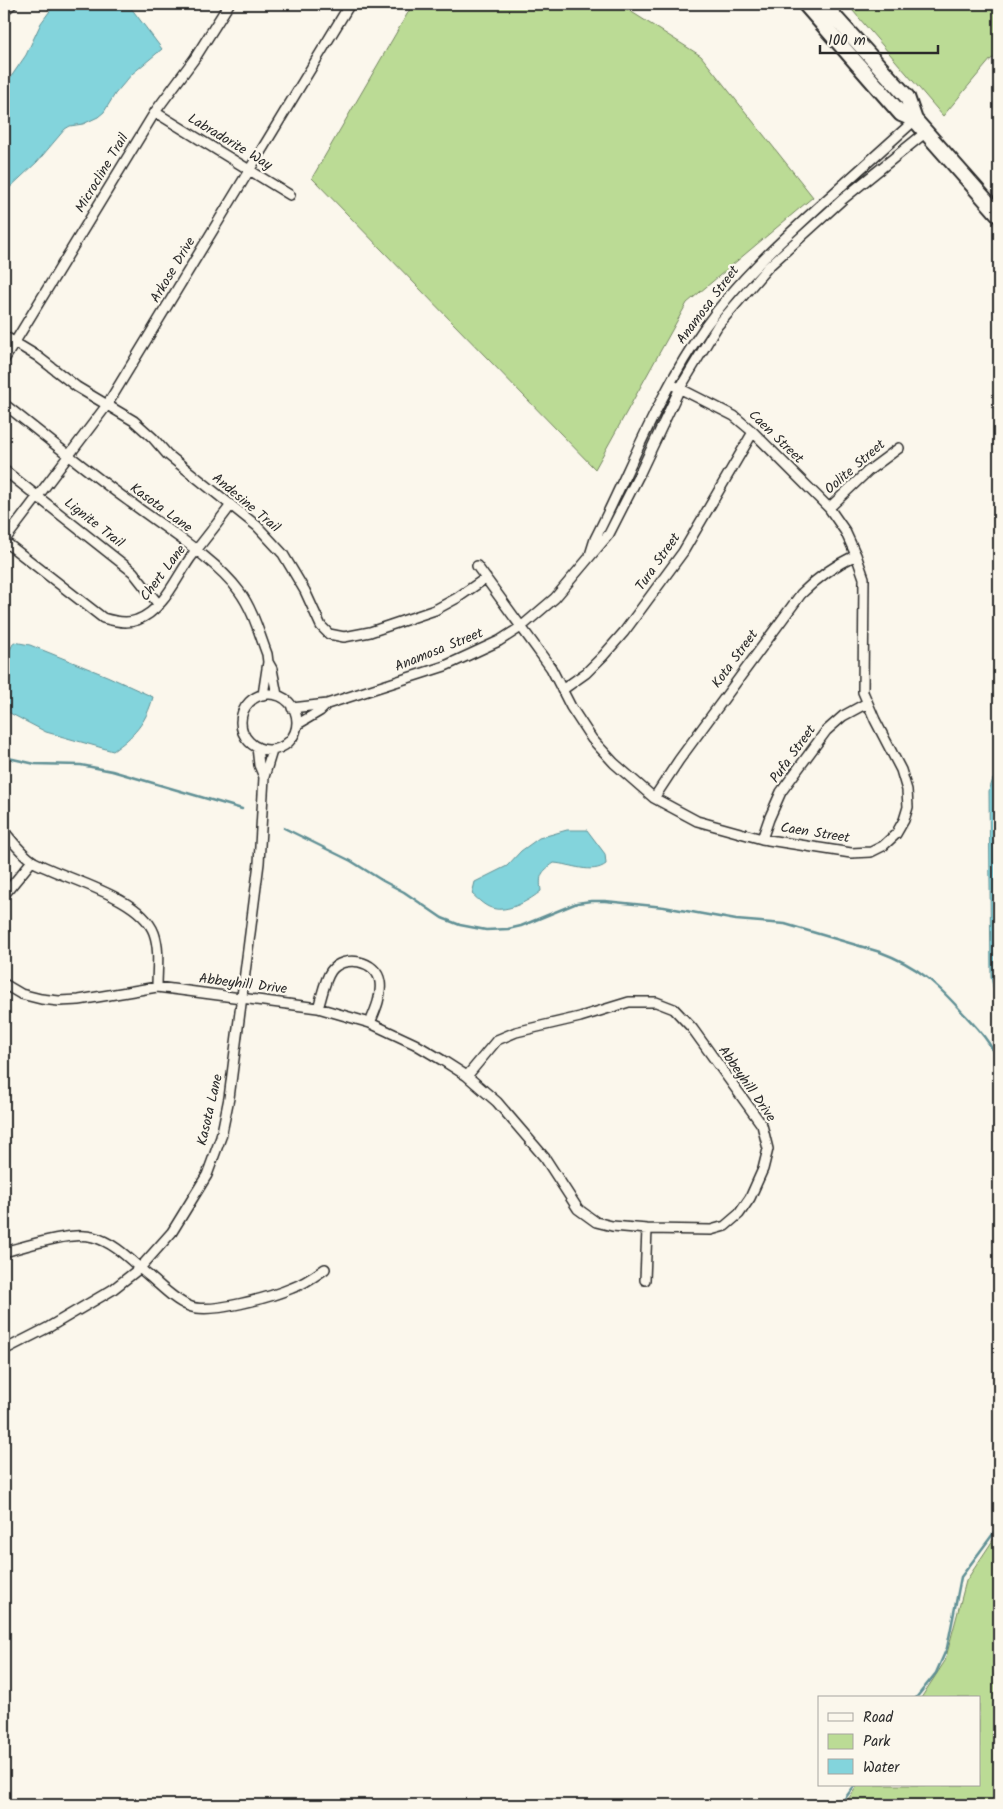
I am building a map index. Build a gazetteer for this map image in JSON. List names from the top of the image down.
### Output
{
  "streets": {
    "street": [
      "Labradorite Way",
      "Microcline Trail",
      "Arkose Drive",
      "Anamosa Street",
      "Caen Street",
      "Oolite Street",
      "Andesine Trail",
      "Kasota Lane",
      "Lignite Trail",
      "Tura Street",
      "Chert Lane",
      "Kota Street",
      "Pufa Street",
      "Abbeyhill Drive"
    ]
  },
  "crossings": [
    ["Labradorite Way", "Microcline Trail"],
    ["Labradorite Way", "Arkose Drive"],
    ["Microcline Trail", "Andesine Trail"],
    ["Arkose Drive", "Andesine Trail"],
    ["Arkose Drive", "Kasota Lane"],
    ["Arkose Drive", "Lignite Trail"],
    ["Arkose Drive", "Chert Lane"],
    ["Anamosa Street", "Caen Street"],
    ["Anamosa Street", "Kasota Lane"],
    ["Caen Street", "Oolite Street"],
    ["Caen Street", "Andesine Trail"],
    ["Caen Street", "Tura Street"],
    ["Caen Street", "Kota Street"],
    ["Caen Street", "Pufa Street"],
    ["Andesine Trail", "Chert Lane"],
    ["Kasota Lane", "Chert Lane"],
    ["Kasota Lane", "Abbeyhill Drive"],
    ["Lignite Trail", "Chert Lane"]
  ],
  "legend": ["Road", "Park", "Water"],
  "scale_bar": "100 m"
}
